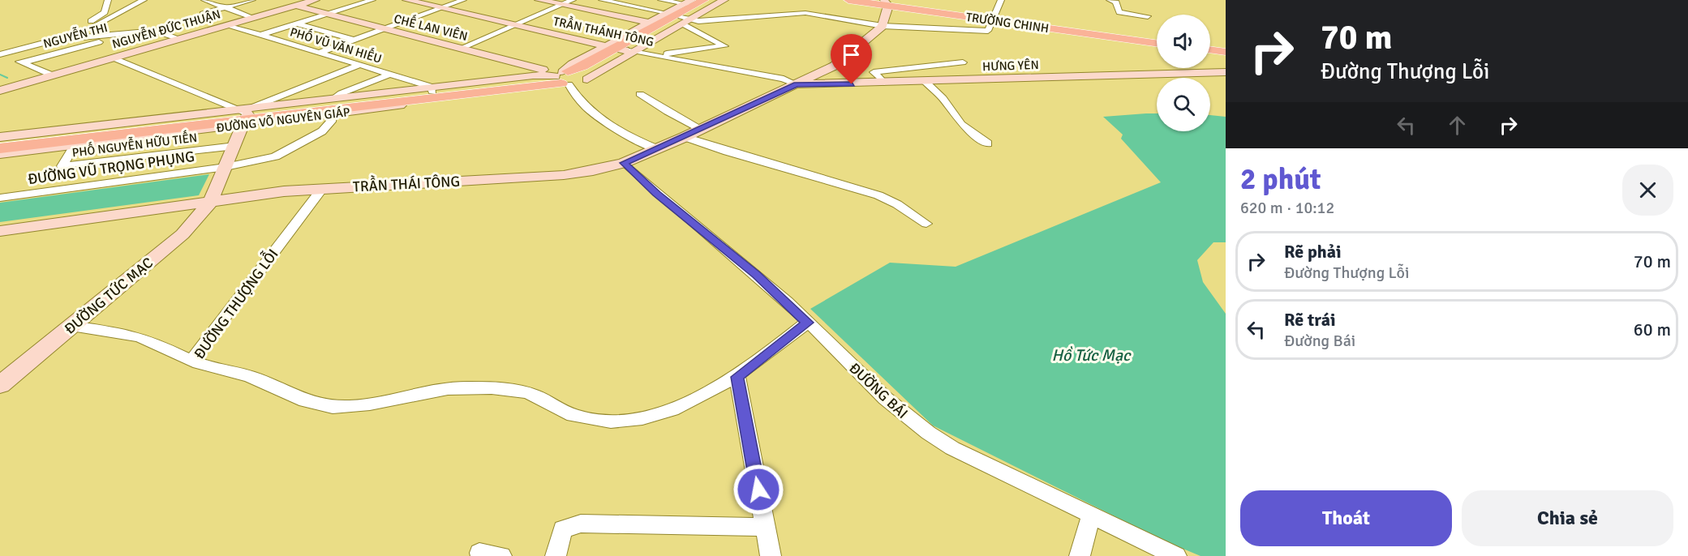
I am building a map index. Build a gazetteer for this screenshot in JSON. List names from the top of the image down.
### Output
{
  "streets": {
    "main road": ["TRƯỜNG CHINH", "ĐƯỜNG VÕ NGUYÊN GIÁP"],
    "street": [
      "CHẾ LAN VIÊN",
      "NGUYỄN ĐỨC THUẬN",
      "TRẦN THÁNH TÔNG",
      "NGUYỄN THI",
      "PHỐ VŨ VĂN HIẾU",
      "HƯNG YÊN",
      "PHỐ NGUYỄN HỮU TIẾN",
      "ĐƯỜNG VŨ TRỌNG PHỤNG",
      "TRẦN THÁI TÔNG",
      "ĐƯỜNG TỨC MẠC",
      "ĐƯỜNG THƯỢNG LỖI",
      "ĐƯỜNG BÁI"
    ]
  },
  "crossings": [
    ["CHẾ LAN VIÊN", "NGUYỄN ĐỨC THUẬN"],
    ["CHẾ LAN VIÊN", "ĐƯỜNG VÕ NGUYÊN GIÁP"],
    ["NGUYỄN ĐỨC THUẬN", "PHỐ VŨ VĂN HIẾU"],
    ["TRẦN THÁNH TÔNG", "HƯNG YÊN"],
    ["TRẦN THÁNH TÔNG", "ĐƯỜNG VÕ NGUYÊN GIÁP"],
    ["TRẦN THÁNH TÔNG", "TRẦN THÁI TÔNG"],
    ["PHỐ VŨ VĂN HIẾU", "ĐƯỜNG VÕ NGUYÊN GIÁP"],
    ["HƯNG YÊN", "TRẦN THÁI TÔNG"],
    ["ĐƯỜNG VÕ NGUYÊN GIÁP", "PHỐ NGUYỄN HỮU TIẾN"],
    ["ĐƯỜNG VÕ NGUYÊN GIÁP", "ĐƯỜNG VŨ TRỌNG PHỤNG"],
    ["ĐƯỜNG VÕ NGUYÊN GIÁP", "ĐƯỜNG TỨC MẠC"],
    ["PHỐ NGUYỄN HỮU TIẾN", "ĐƯỜNG TỨC MẠC"],
    ["ĐƯỜNG VŨ TRỌNG PHỤNG", "ĐƯỜNG TỨC MẠC"],
    ["TRẦN THÁI TÔNG", "ĐƯỜNG TỨC MẠC"],
    ["TRẦN THÁI TÔNG", "ĐƯỜNG THƯỢNG LỖI"],
    ["TRẦN THÁI TÔNG", "ĐƯỜNG BÁI"],
    ["ĐƯỜNG THƯỢNG LỖI", "ĐƯỜNG BÁI"]
  ],
  "water": ["Hồ Tức Mạc"],
  "page": {
    "turn": ["70 m", "Đường Thượng Lỗi"],
    "heading": ["2 phút", "620 m · 10:12"],
    "list": [
      {
        "name": "Rẽ phải",
        "note": "Đường Thượng Lỗi",
        "value": "70 m"
      },
      {
        "name": "Rẽ trái",
        "note": "Đường Bái",
        "value": "60 m"
      }
    ],
    "buttons": ["Thoát", "Chia sẻ"]
  }
}
